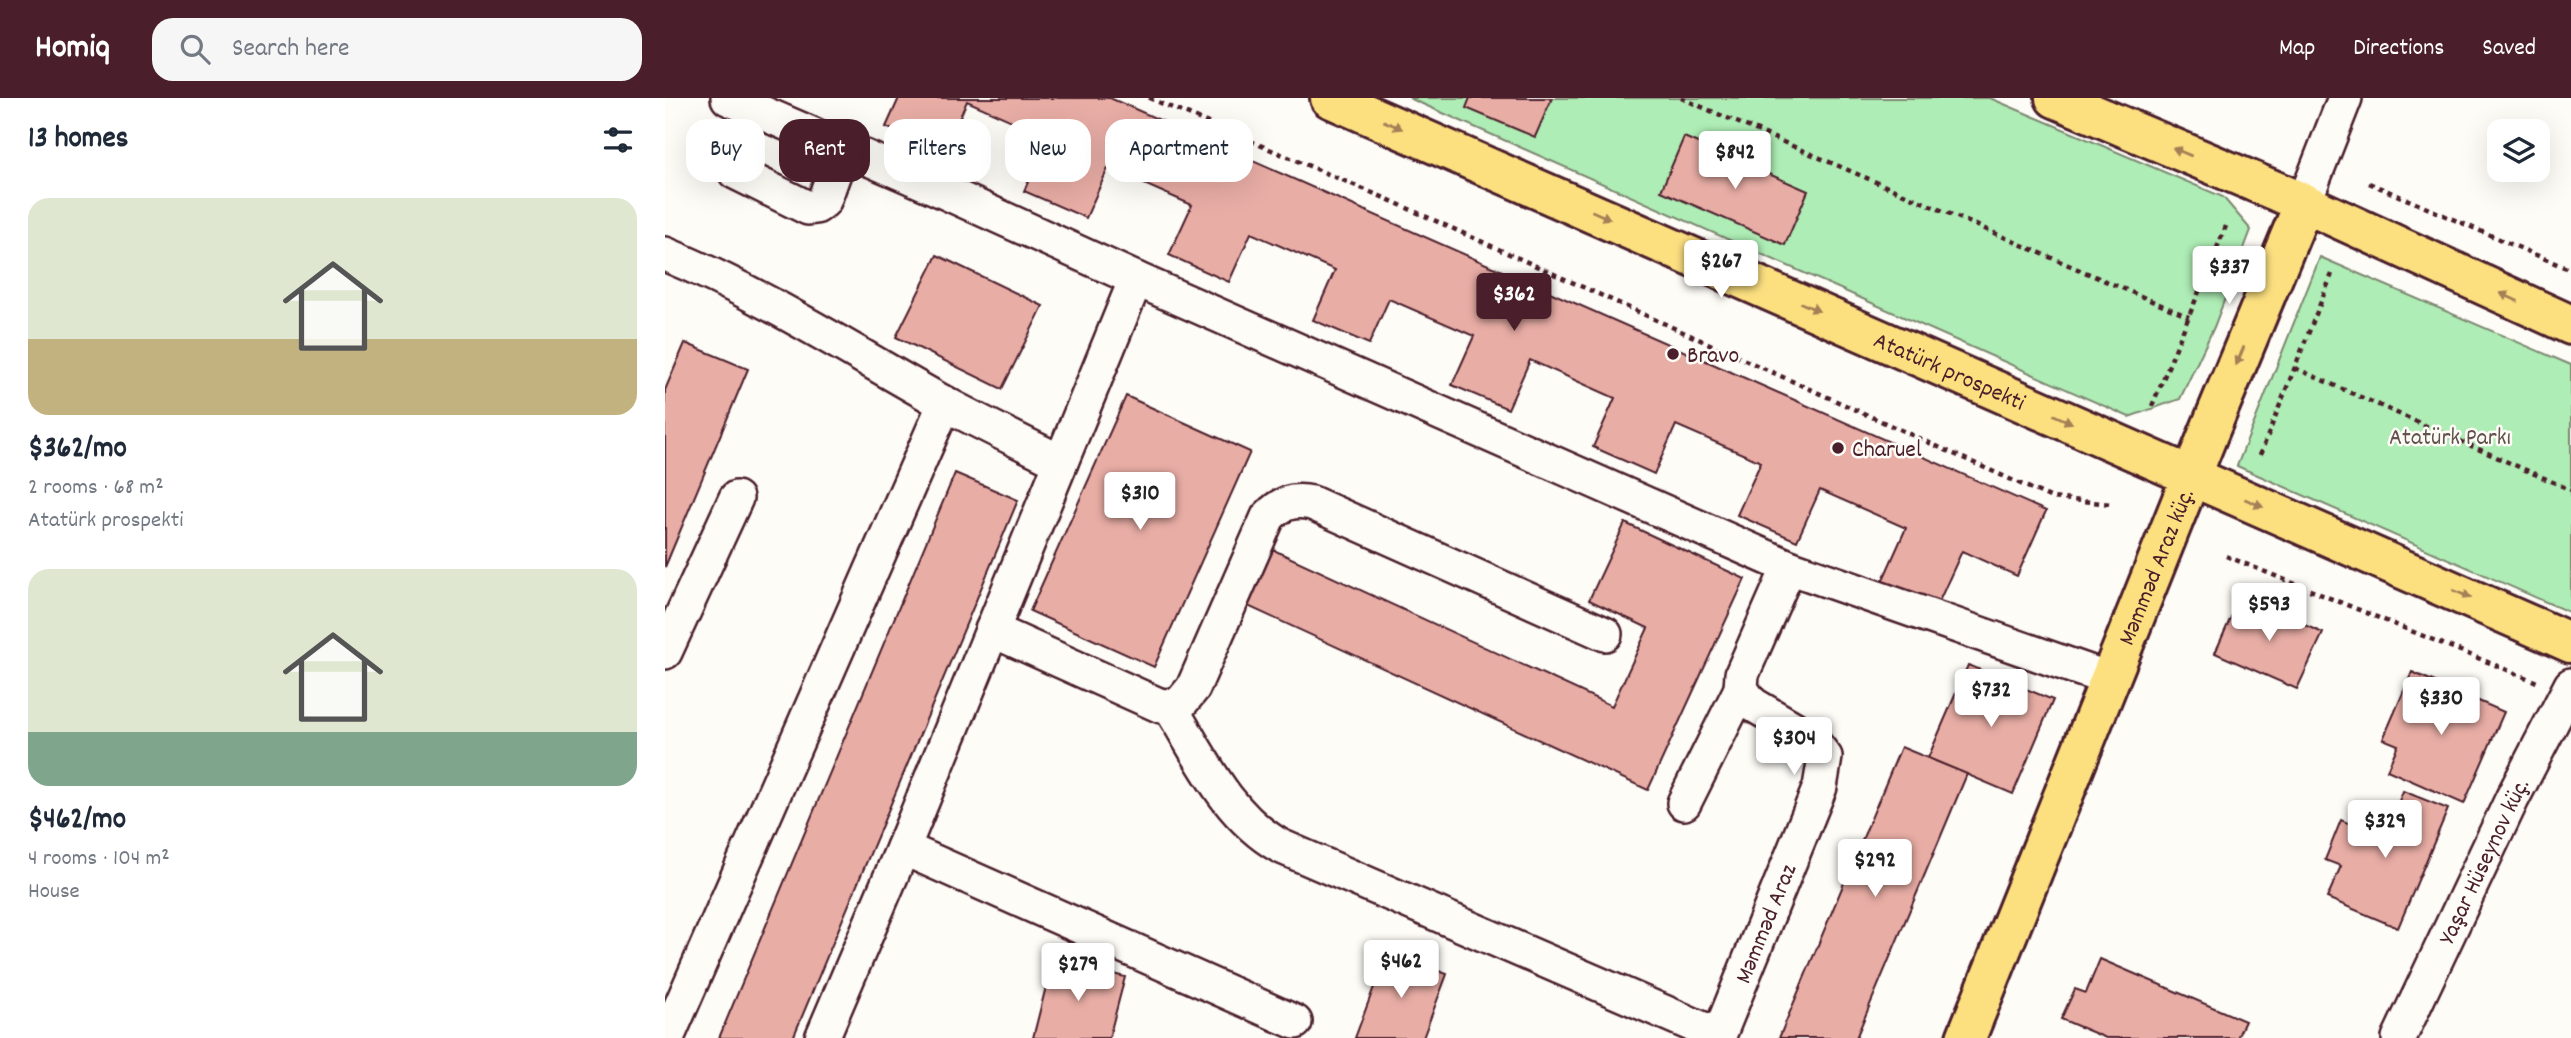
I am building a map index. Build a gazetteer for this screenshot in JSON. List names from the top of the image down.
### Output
{
  "streets": {
    "main road": ["Atatürk prospekti", "Məmməd Araz küç."],
    "street": ["Yaşar Hüseynov küç.", "Məmməd Araz"]
  },
  "crossings": [
    ["Atatürk prospekti", "Məmməd Araz küç."]
  ],
  "parks": ["Atatürk Parkı"],
  "places": ["Bravo", "Charuel"],
  "page": {
    "header": "Homiq",
    "search": "Search here",
    "nav": ["Map", "Directions", "Saved"],
    "heading": "13 homes",
    "chip": [
      "Buy",
      "Rent",
      "Filters",
      "New",
      "Apartment"
    ],
    "price": [
      "$842",
      "$267",
      "$337",
      "$362",
      "$310",
      "$593",
      "$732",
      "$330",
      "$304",
      "$329",
      "$292",
      "$462",
      "$279"
    ],
    "list": [
      {
        "name": "$362/mo",
        "note": "2 rooms · 68 m² · Atatürk prospekti"
      },
      {
        "name": "$462/mo",
        "note": "4 rooms · 104 m² · House"
      }
    ]
  }
}
